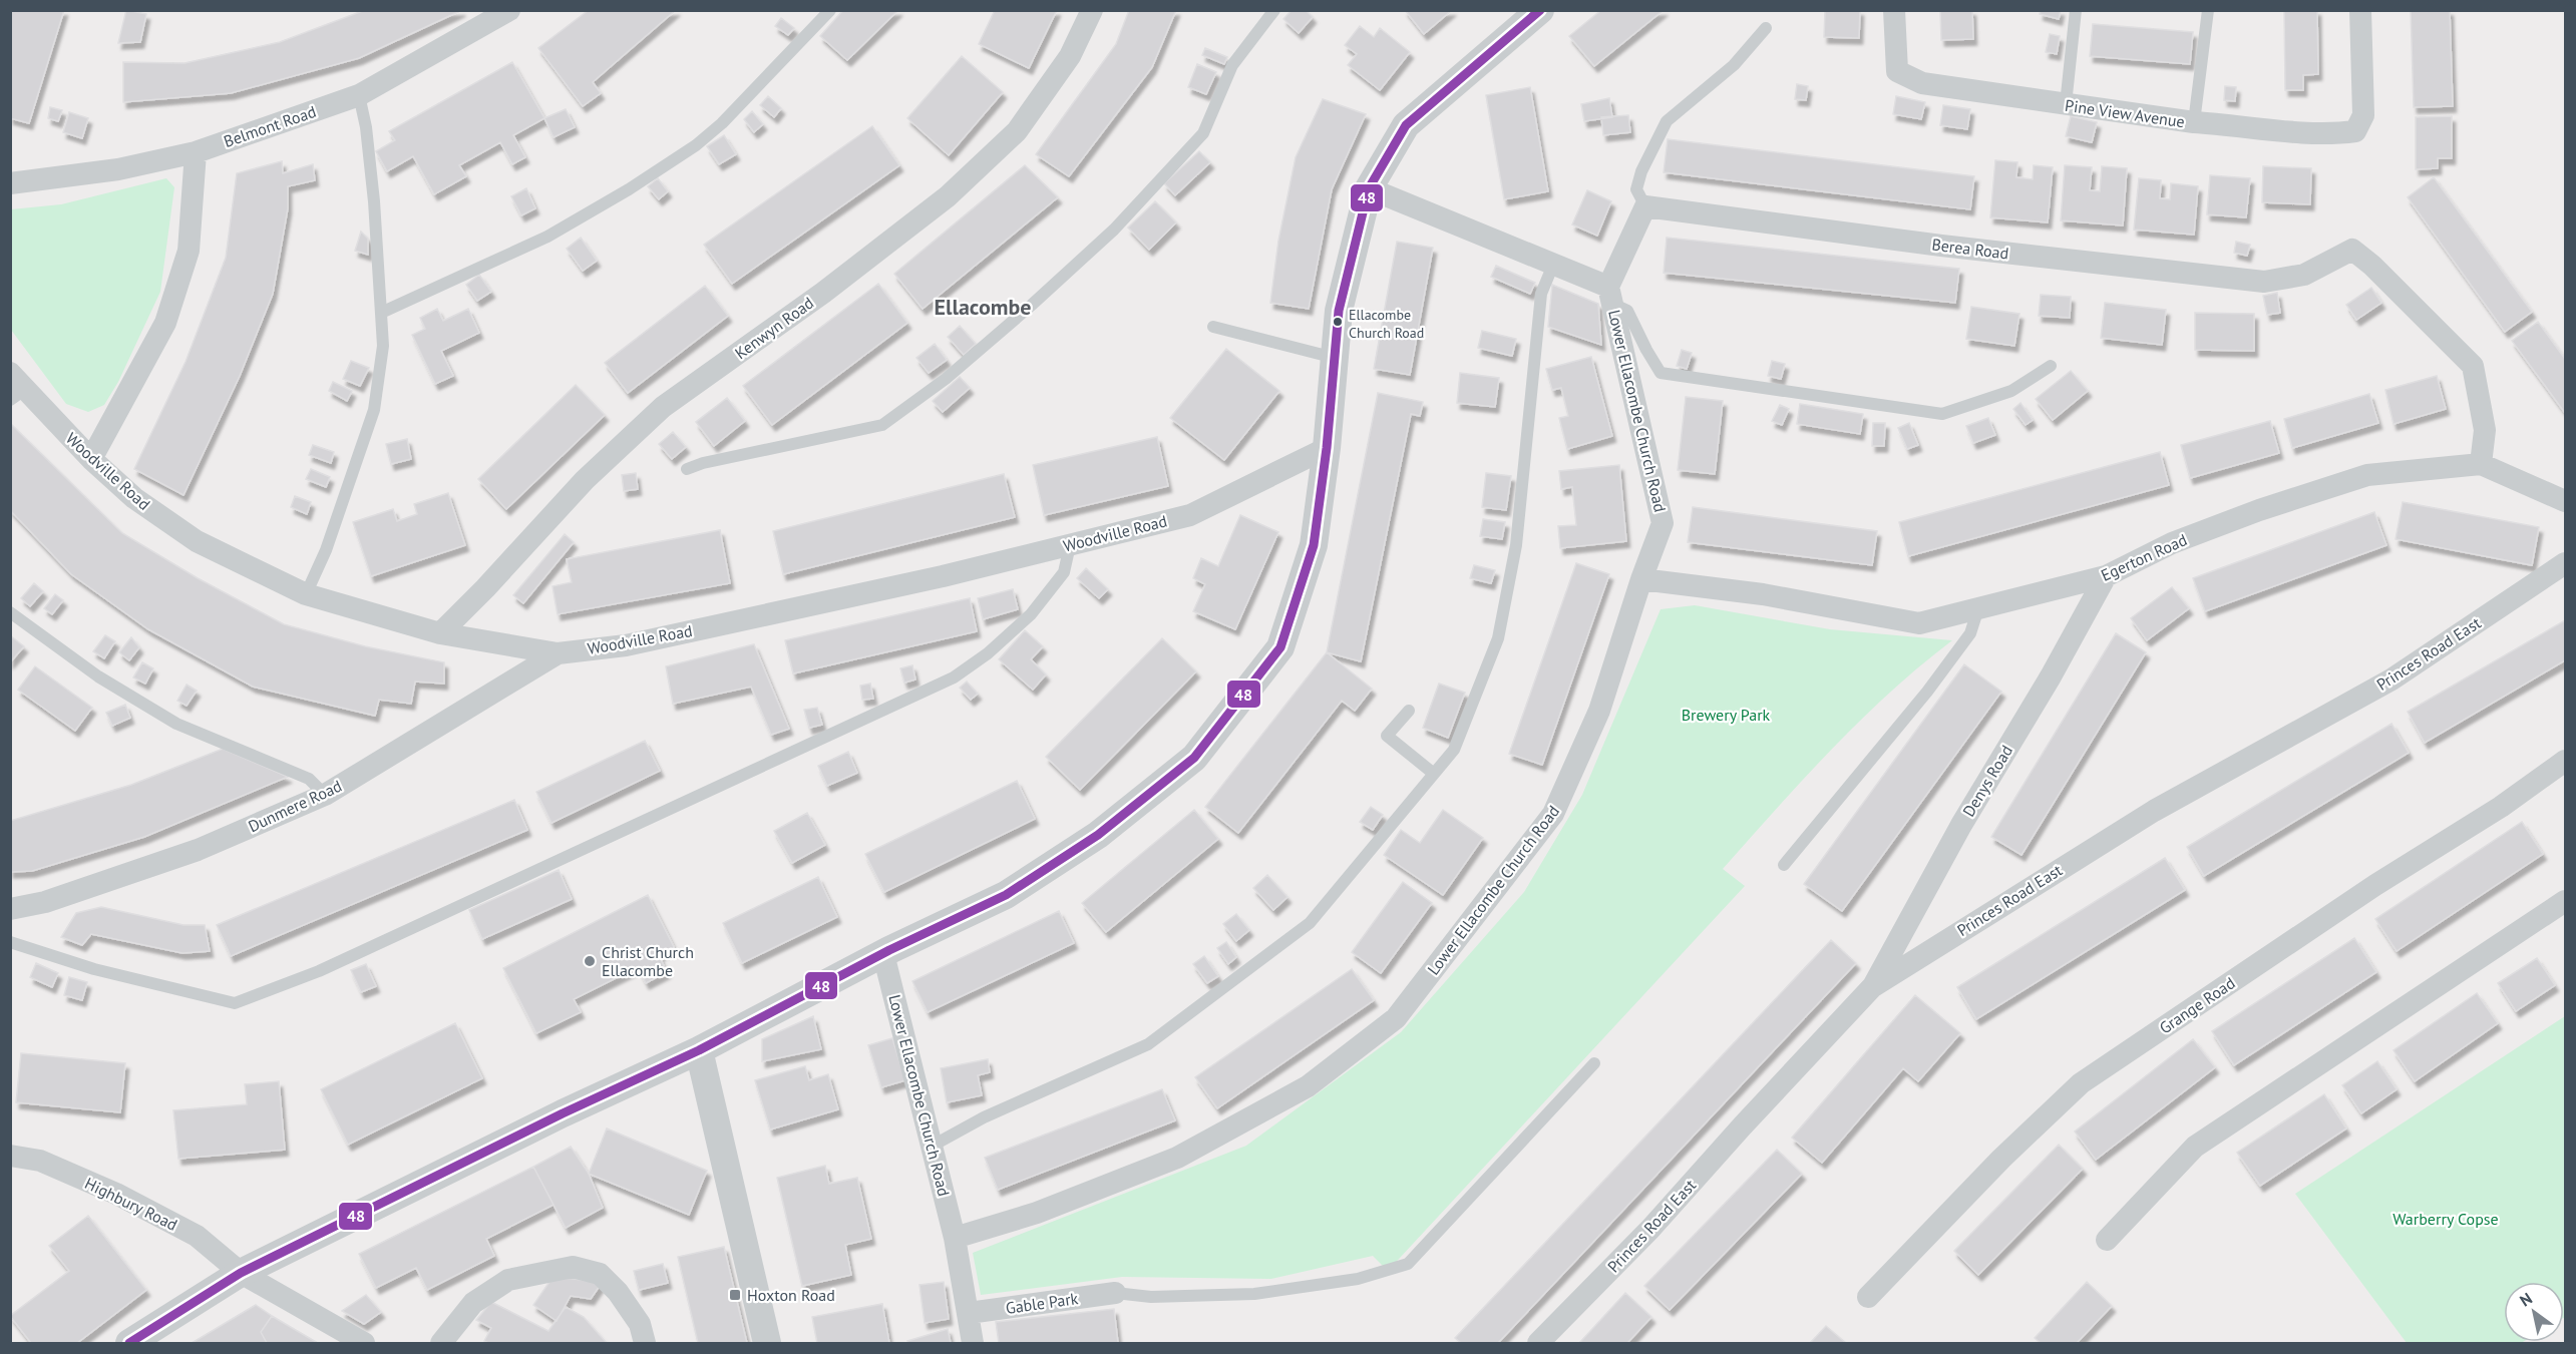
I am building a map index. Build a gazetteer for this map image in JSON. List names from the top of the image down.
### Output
{
  "streets": {
    "street": [
      "Pine View Avenue",
      "Belmont Road",
      "Berea Road",
      "Kenwyn Road",
      "Lower Ellacombe Church Road",
      "Woodville Road",
      "Egerton Road",
      "Princes Road East",
      "Denys Road",
      "Dunmere Road",
      "Grange Road",
      "Highbury Road",
      "Gable Park"
    ]
  },
  "crossings": [
    ["Berea Road", "Egerton Road"],
    ["Kenwyn Road", "Woodville Road"],
    ["Lower Ellacombe Church Road", "Egerton Road"],
    ["Lower Ellacombe Church Road", "Gable Park"],
    ["Woodville Road", "Dunmere Road"],
    ["Egerton Road", "Denys Road"],
    ["Princes Road East", "Denys Road"]
  ],
  "districts": ["Ellacombe"],
  "parks": ["Brewery Park", "Warberry Copse"],
  "places": {
    "other": ["Ellacombe Church Road", "Christ Church Ellacombe"],
    "transit": ["Hoxton Road"]
  },
  "lines": ["transit line 48"],
  "north": "top left"
}
